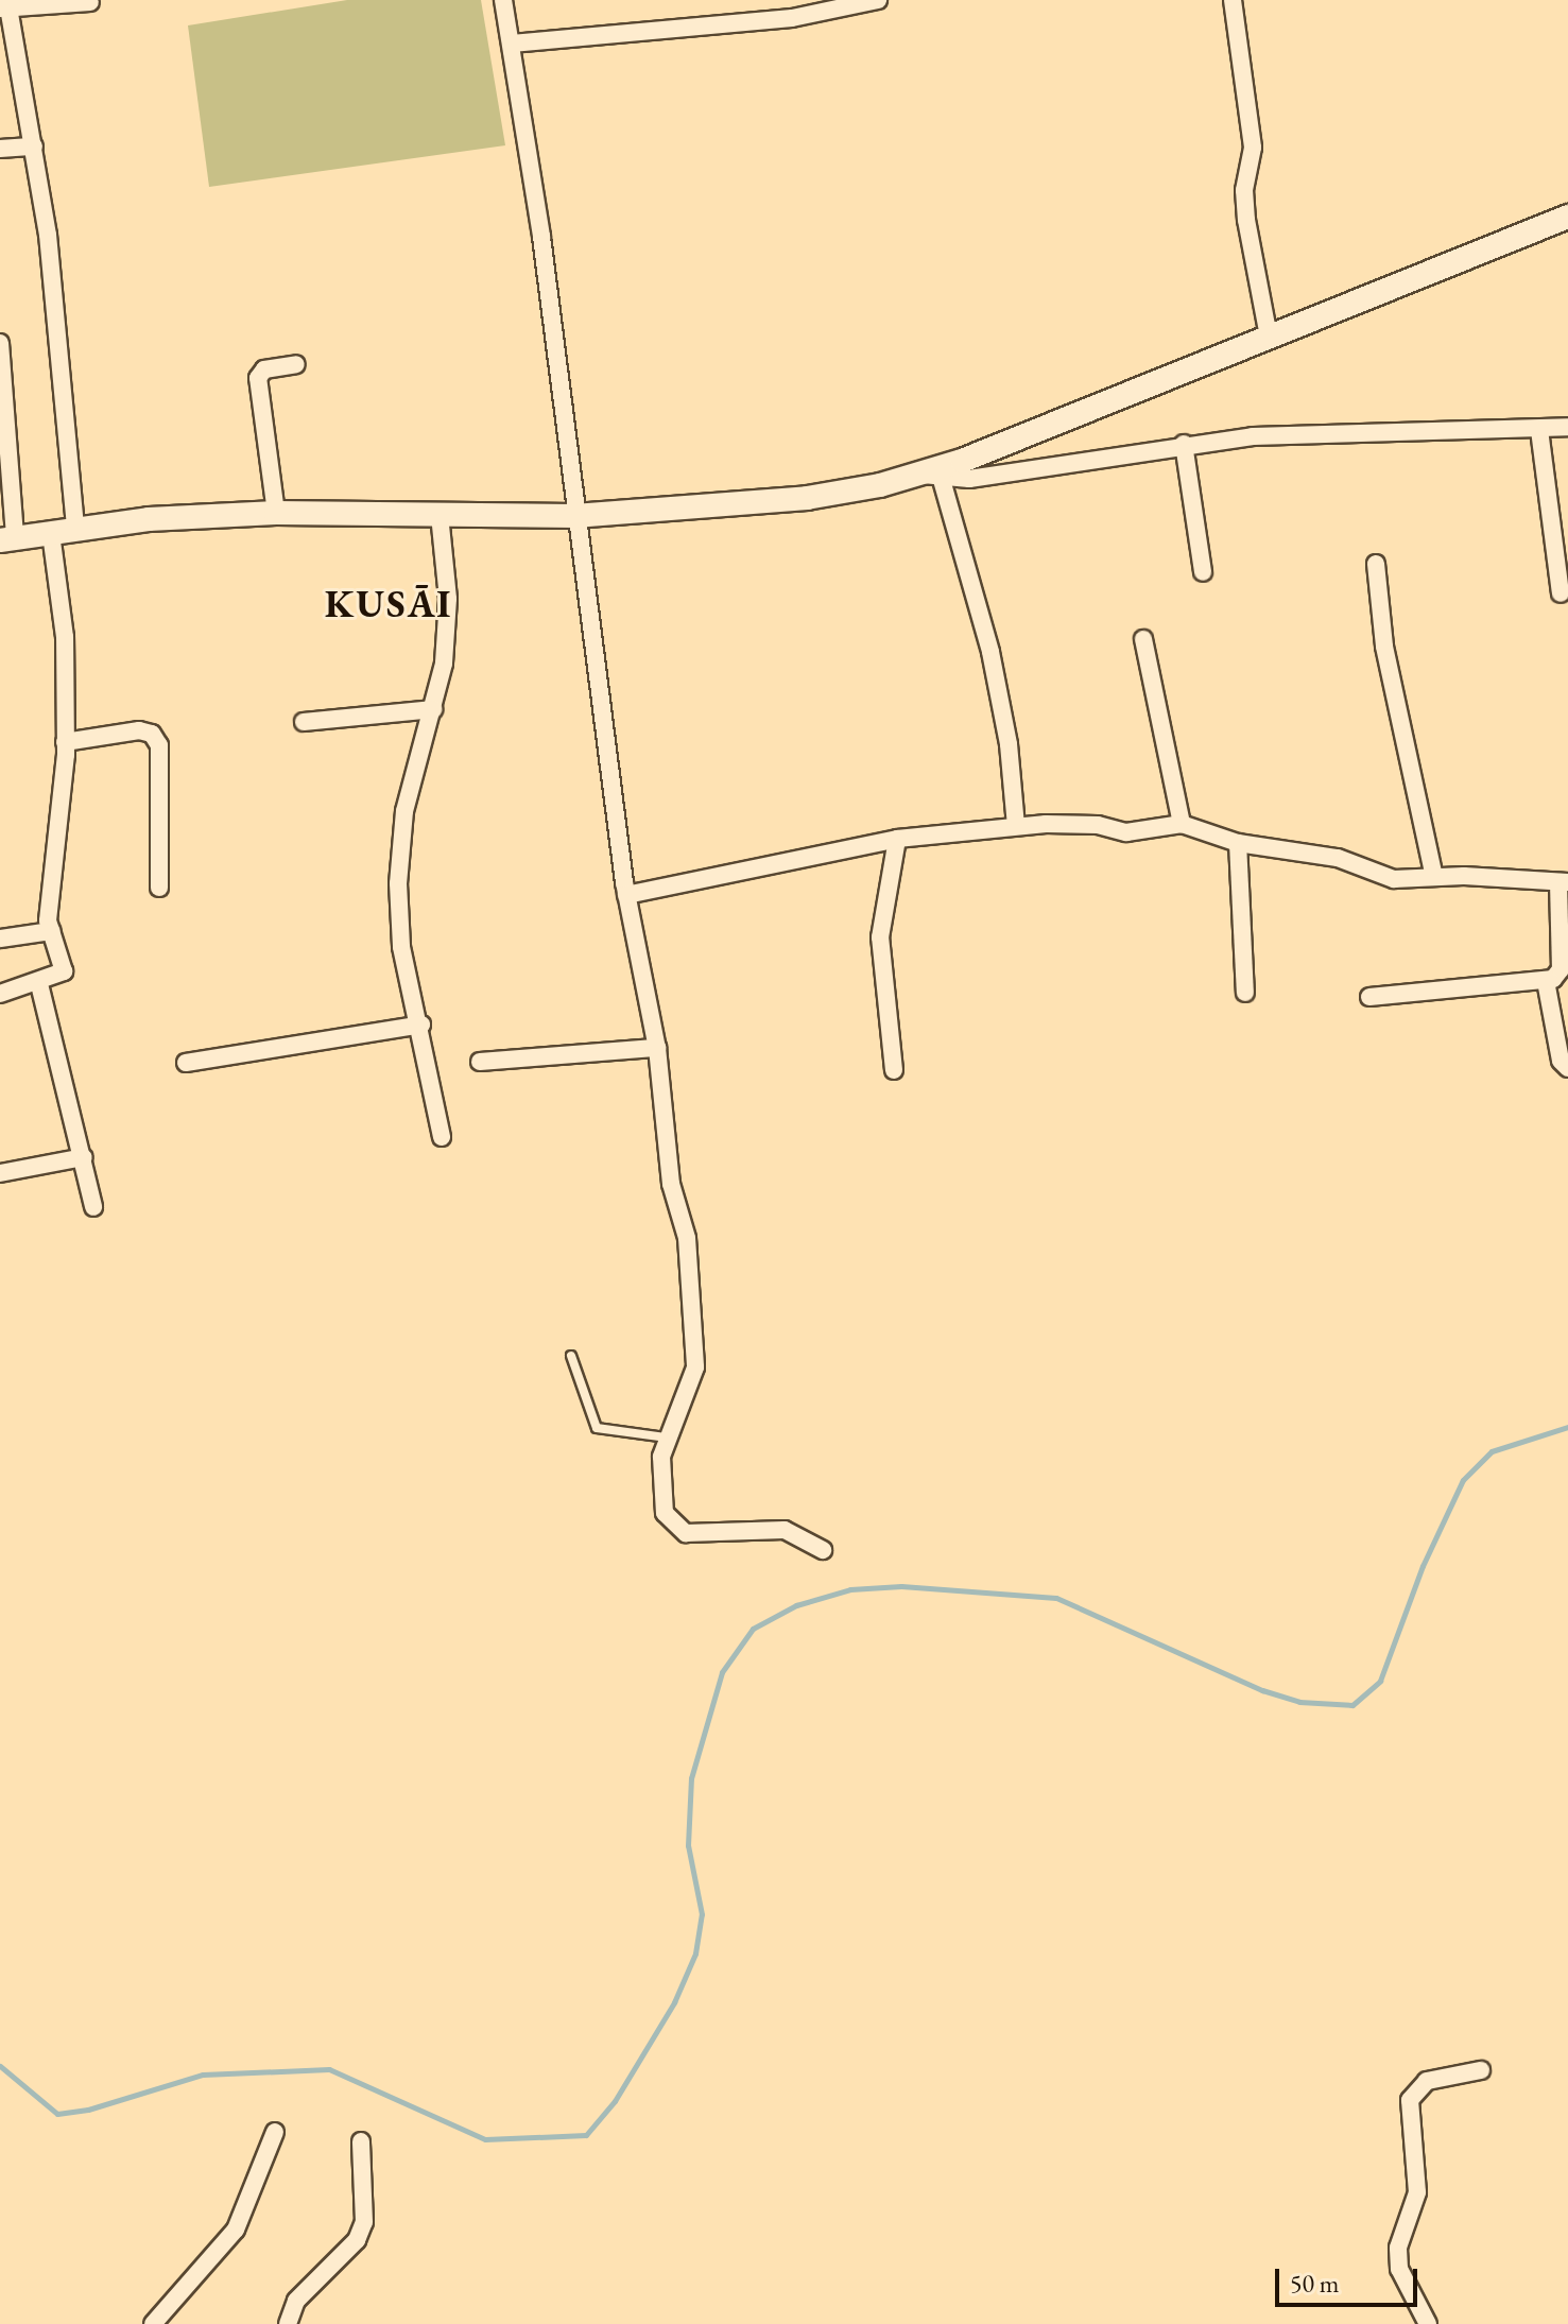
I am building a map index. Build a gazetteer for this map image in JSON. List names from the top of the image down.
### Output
{
  "districts": ["KUSĀI"],
  "scale_bar": "50 m"
}
